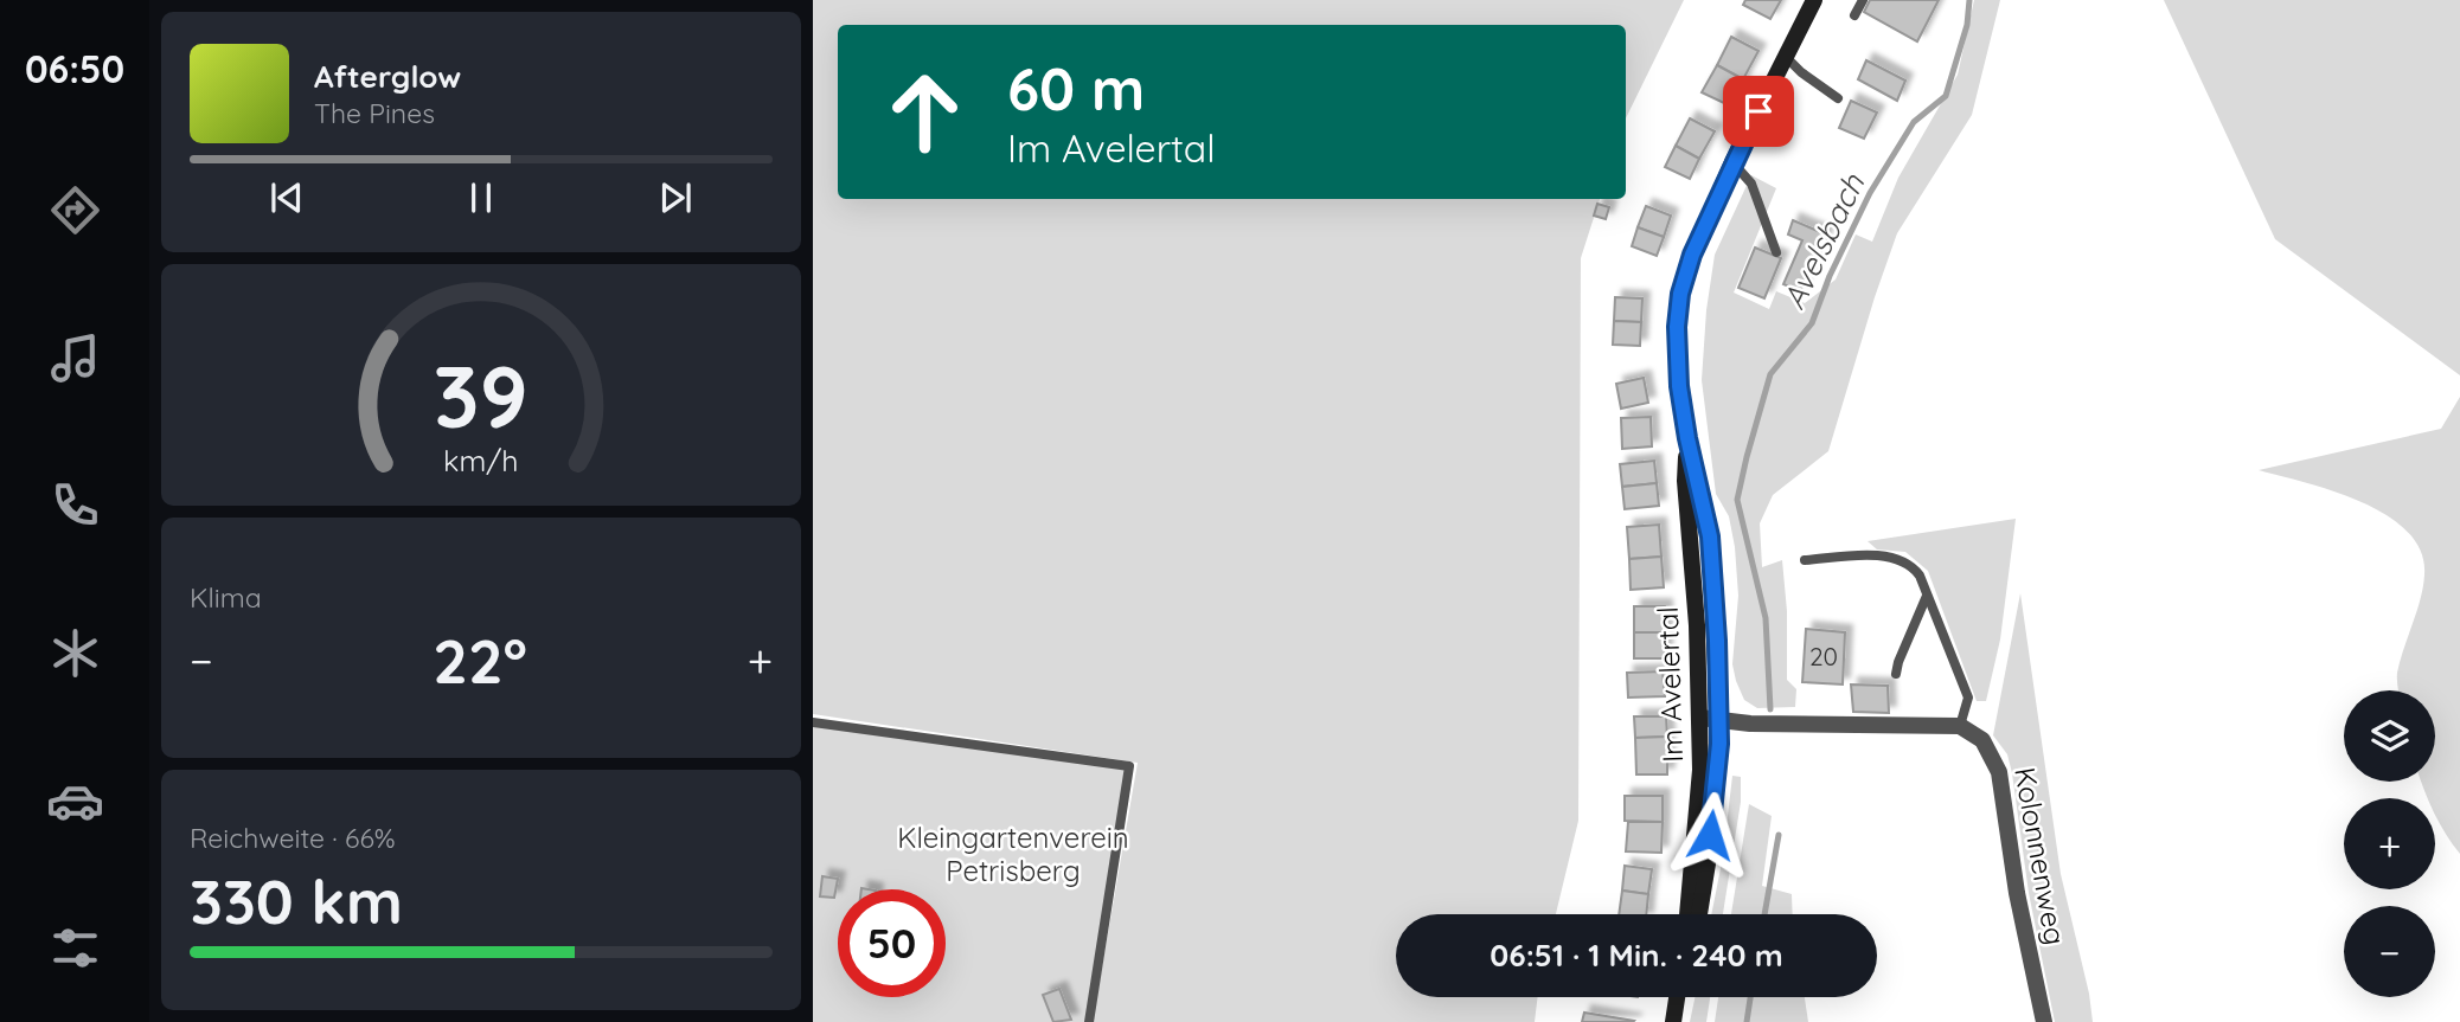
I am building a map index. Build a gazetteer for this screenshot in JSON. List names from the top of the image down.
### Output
{
  "streets": {
    "main road": ["Im Avelertal"],
    "street": ["Kolonnenweg"]
  },
  "water": ["Avelsbach"],
  "parks": ["Kleingartenverein Petrisberg"],
  "house_numbers": ["20"],
  "page": {
    "tabs": "06:50",
    "turn": ["60 m", "Im Avelertal"],
    "song": ["Afterglow", "The Pines"],
    "tile": [
      "Klima",
      ["Reichweite · 66%", "330 km"]
    ],
    "heat": ["−", "22°", "+"],
    "map_buttons": ["+", "−"],
    "limit": "50",
    "trip": "06:51 · 1 Min. · 240 m",
    "gauge": ["39", "km/h"]
  }
}
